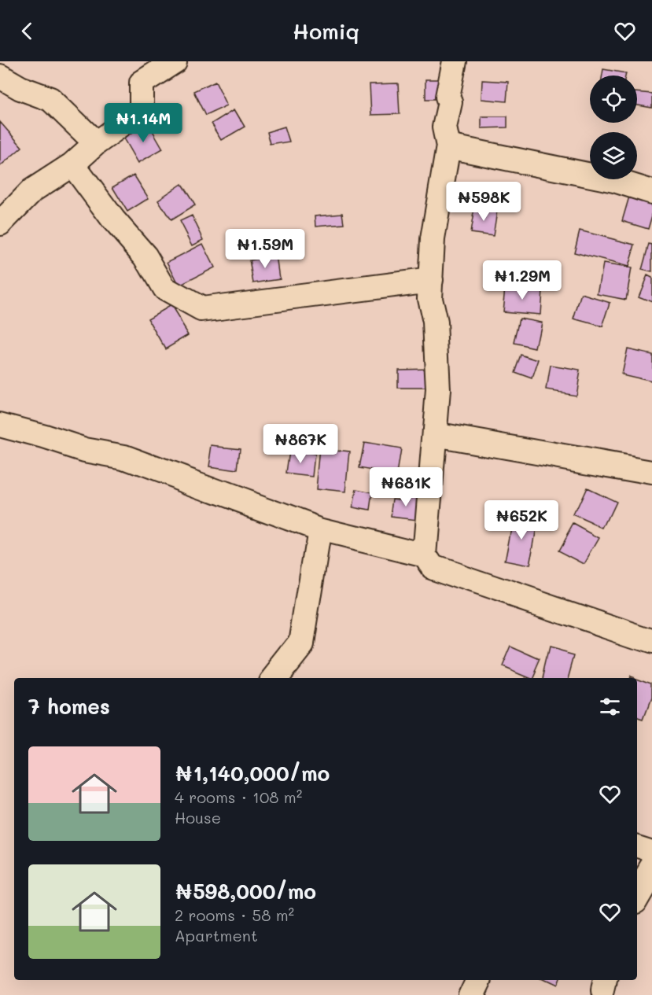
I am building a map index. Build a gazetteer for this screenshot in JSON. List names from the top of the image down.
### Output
{
  "page": {
    "header": "Homiq",
    "price": [
      "₦1.14M",
      "₦598K",
      "₦1.59M",
      "₦1.29M",
      "₦867K",
      "₦681K",
      "₦652K"
    ],
    "heading": "7 homes",
    "list": [
      {
        "name": "₦1,140,000/mo",
        "note": "4 rooms · 108 m² · House"
      },
      {
        "name": "₦598,000/mo",
        "note": "2 rooms · 58 m² · Apartment"
      }
    ]
  }
}
